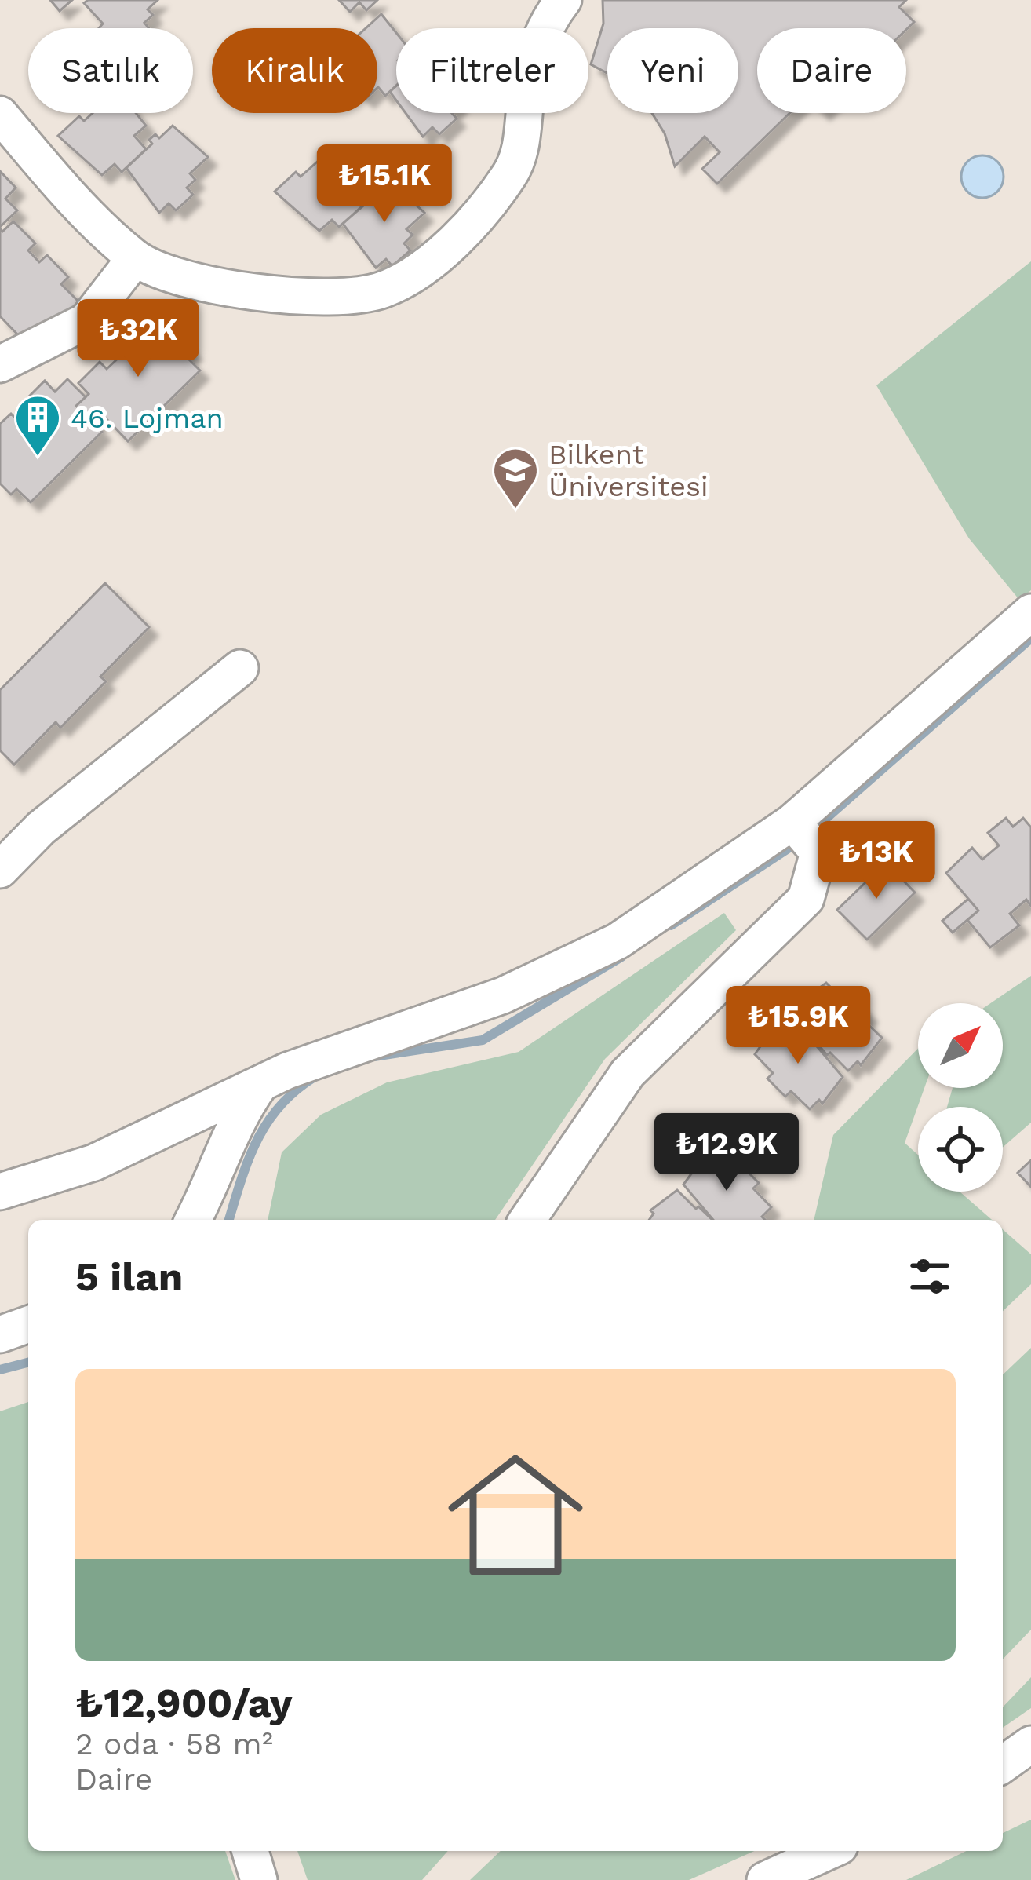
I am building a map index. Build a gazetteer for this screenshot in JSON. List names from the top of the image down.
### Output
{
  "places": {
    "building": ["46. Lojman"],
    "school or university": ["Bilkent Üniversitesi"]
  },
  "north": "top right",
  "page": {
    "chip": [
      "Satılık",
      "Kiralık",
      "Filtreler",
      "Yeni",
      "Daire"
    ],
    "price": [
      "₺15.1K",
      "₺32K",
      "₺13K",
      "₺15.9K",
      "₺12.9K"
    ],
    "heading": "5 ilan",
    "list": [
      {
        "name": "₺12,900/ay",
        "note": "2 oda · 58 m² · Daire"
      }
    ]
  }
}
